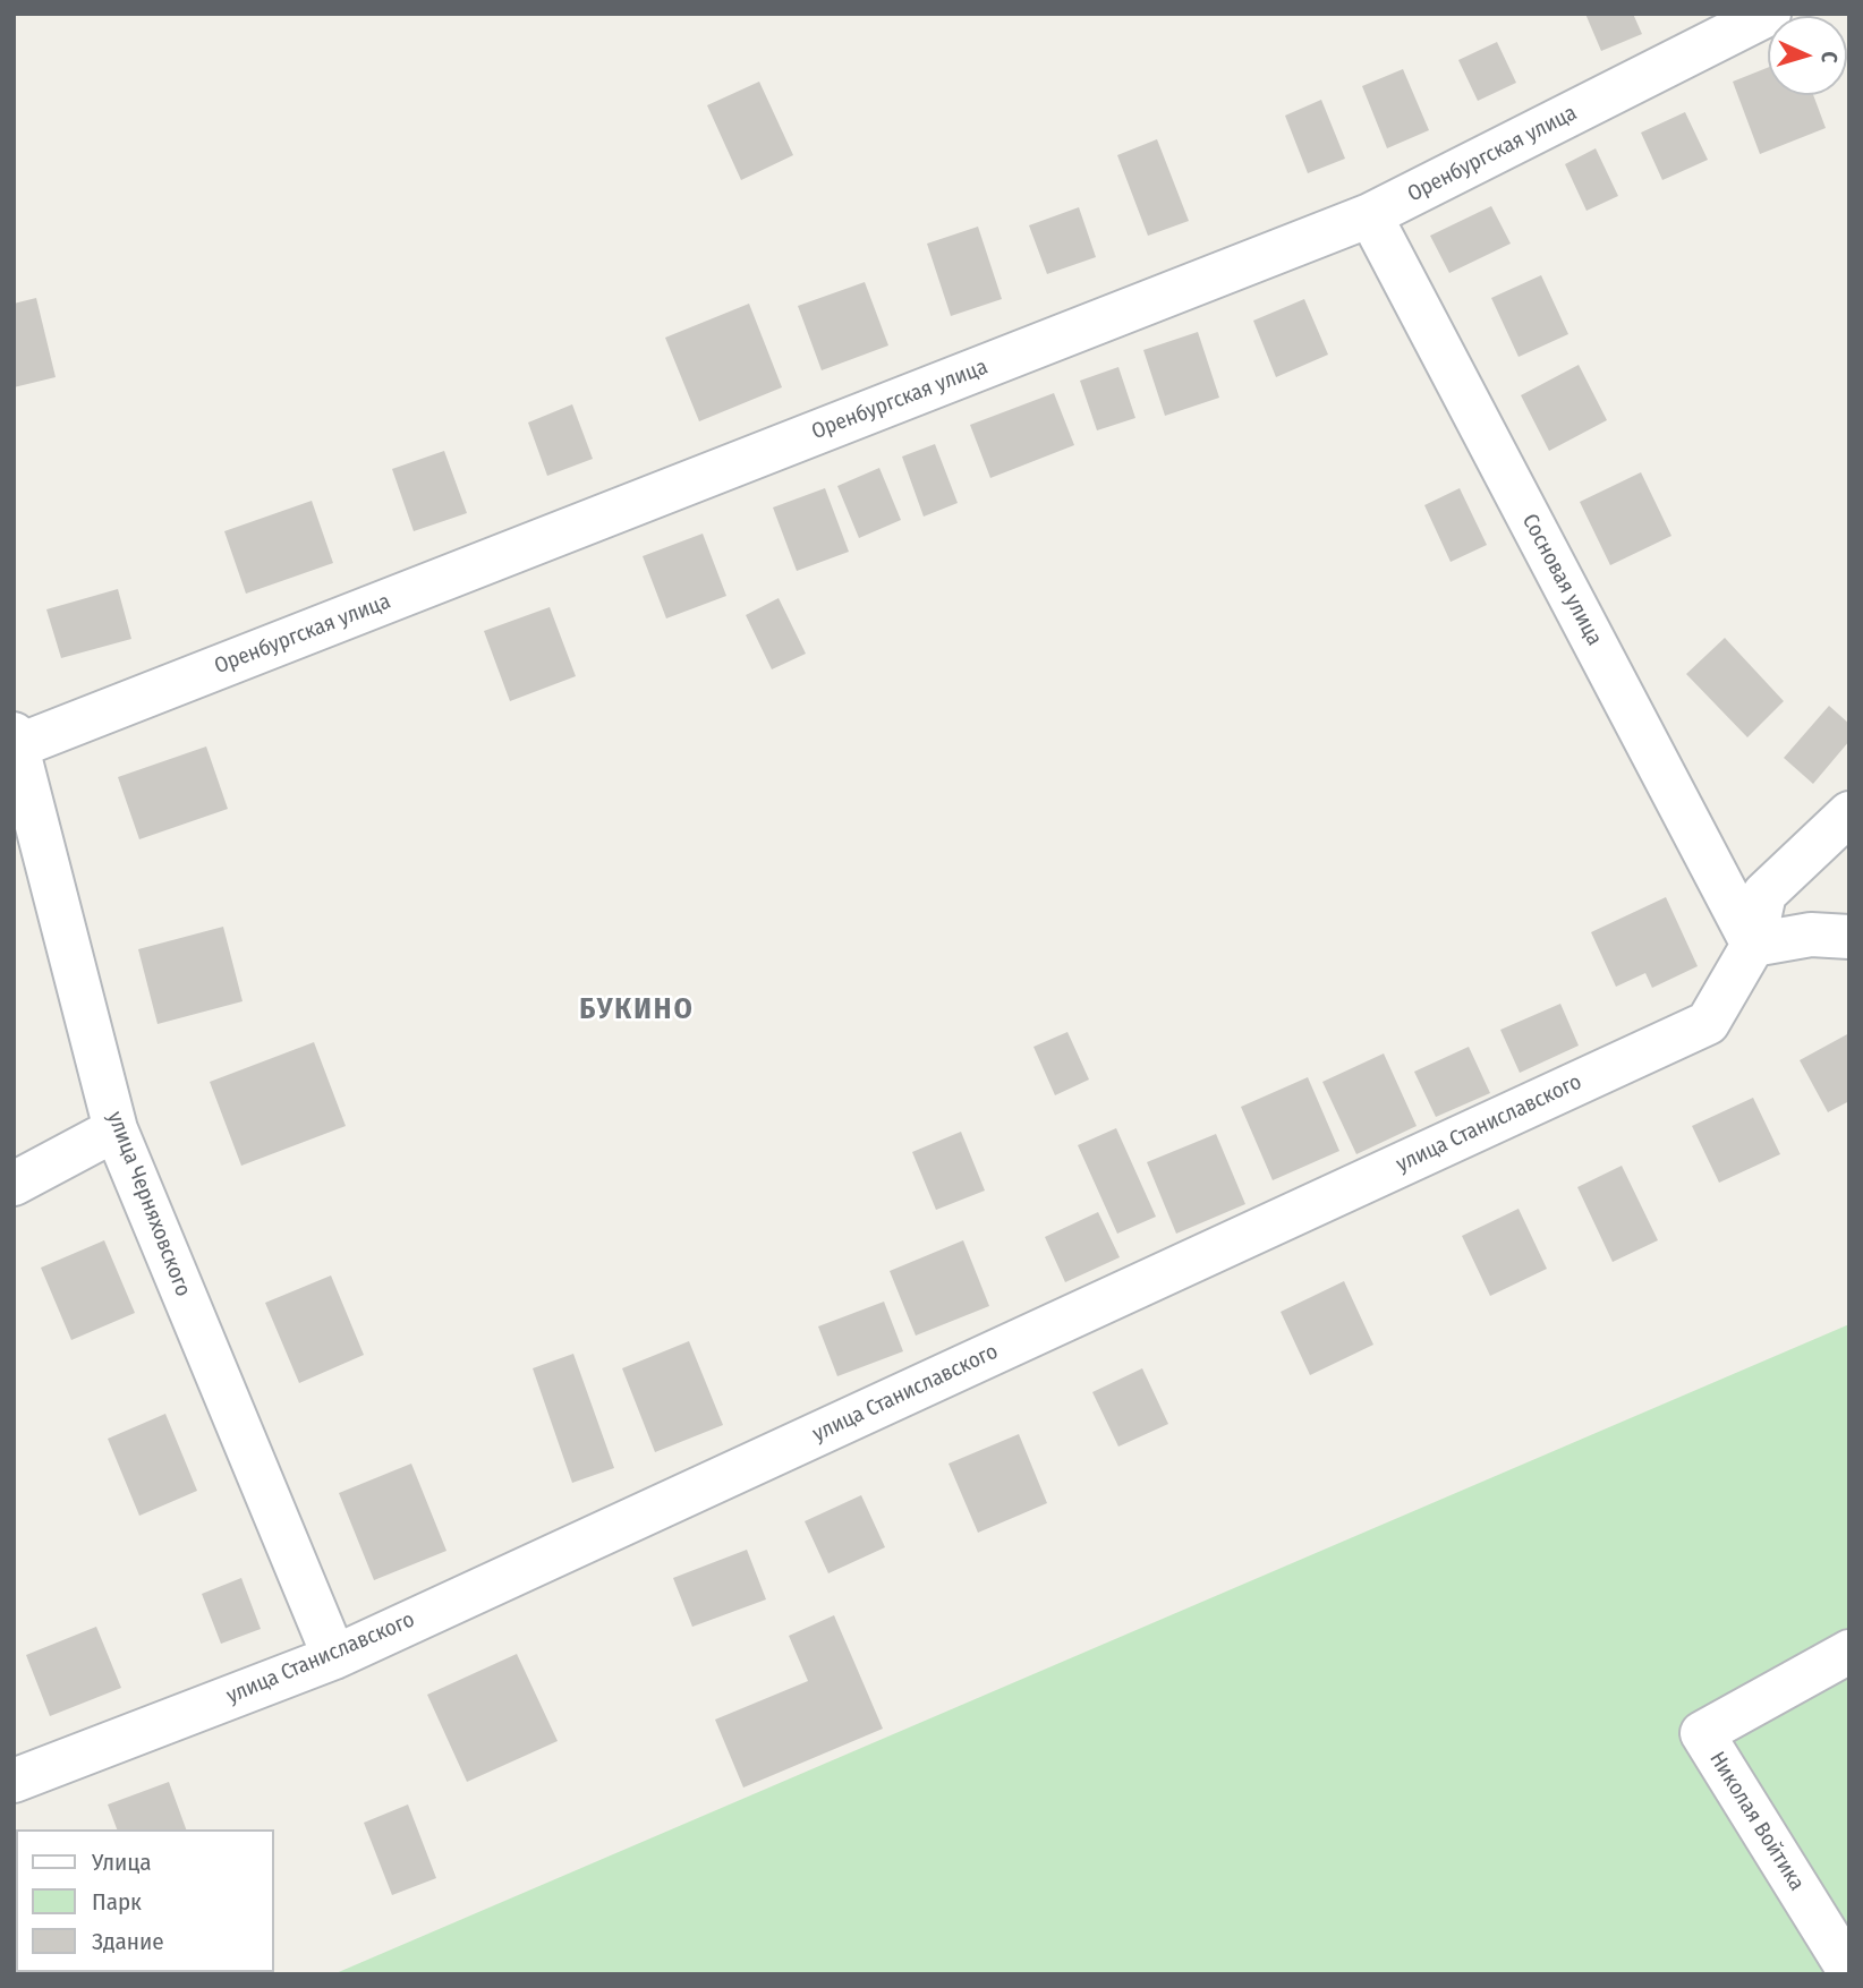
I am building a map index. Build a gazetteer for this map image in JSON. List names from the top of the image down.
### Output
{
  "streets": {
    "street": [
      "Оренбургская улица",
      "Сосновая улица",
      "улица Станиславского",
      "улица Черняховского",
      "Николая Войтика"
    ]
  },
  "crossings": [
    ["Оренбургская улица", "Сосновая улица"],
    ["Оренбургская улица", "улица Черняховского"],
    ["Сосновая улица", "улица Станиславского"],
    ["улица Станиславского", "улица Черняховского"]
  ],
  "districts": ["БУКИНО"],
  "legend": ["Улица", "Парк", "Здание"],
  "north": "right"
}
